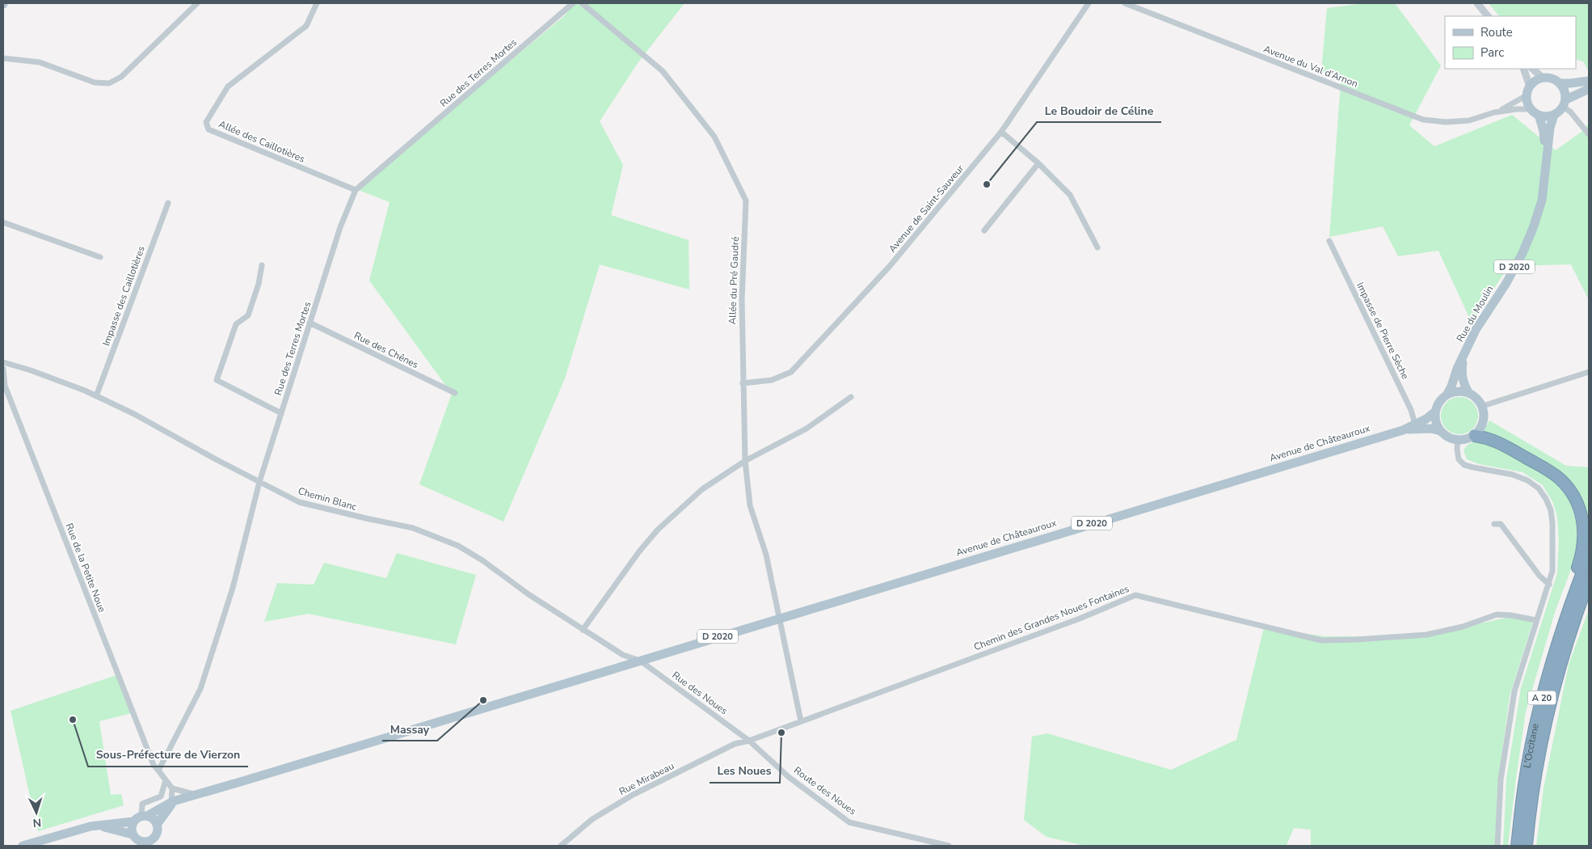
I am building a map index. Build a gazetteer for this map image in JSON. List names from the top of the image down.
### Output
{
  "streets": {
    "highway": ["A 20", "L'Occitane"],
    "main road": ["D 2020", "Rue du Moulin", "Avenue de Châteauroux"],
    "street": [
      "Avenue du Val d’Arnon",
      "Rue des Terres Mortes",
      "Allée des Caillotières",
      "Avenue de Saint-Sauveur",
      "Allée du Pré Gaudré",
      "Impasse des Caillotières",
      "Impasse de Pierre Sèche",
      "Rue des Chênes",
      "Chemin Blanc",
      "Rue de la Petite Noue",
      "Chemin des Grandes Noues Fontaines",
      "Rue des Noues",
      "Rue Mirabeau",
      "Route des Noues"
    ]
  },
  "crossings": [
    ["Avenue du Val d’Arnon", "Rue du Moulin"],
    ["Rue des Terres Mortes", "Allée des Caillotières"],
    ["Rue des Terres Mortes", "Rue des Chênes"],
    ["Rue des Terres Mortes", "Chemin Blanc"],
    ["Rue des Terres Mortes", "Rue de la Petite Noue"],
    ["Avenue de Saint-Sauveur", "Allée du Pré Gaudré"],
    ["D 2020", "Rue du Moulin"],
    ["D 2020", "Impasse de Pierre Sèche"],
    ["D 2020", "Avenue de Châteauroux"],
    ["D 2020", "Chemin Blanc"],
    ["D 2020", "Rue des Noues"],
    ["Allée du Pré Gaudré", "Avenue de Châteauroux"],
    ["Allée du Pré Gaudré", "Chemin des Grandes Noues Fontaines"],
    ["Impasse des Caillotières", "Chemin Blanc"],
    ["Impasse de Pierre Sèche", "Avenue de Châteauroux"],
    ["Avenue de Châteauroux", "Chemin Blanc"],
    ["Avenue de Châteauroux", "Rue des Noues"],
    ["Chemin Blanc", "Rue de la Petite Noue"],
    ["Chemin Blanc", "Rue des Noues"],
    ["Chemin des Grandes Noues Fontaines", "Rue des Noues"],
    ["Chemin des Grandes Noues Fontaines", "Rue Mirabeau"],
    ["Chemin des Grandes Noues Fontaines", "Route des Noues"],
    ["Rue des Noues", "Rue Mirabeau"],
    ["Rue des Noues", "Route des Noues"],
    ["Rue Mirabeau", "Route des Noues"]
  ],
  "places": [
    "Le Boudoir de Céline",
    "Massay",
    "Sous-Préfecture de Vierzon",
    "Les Noues"
  ],
  "legend": ["Route", "Parc"],
  "north": "bottom"
}
